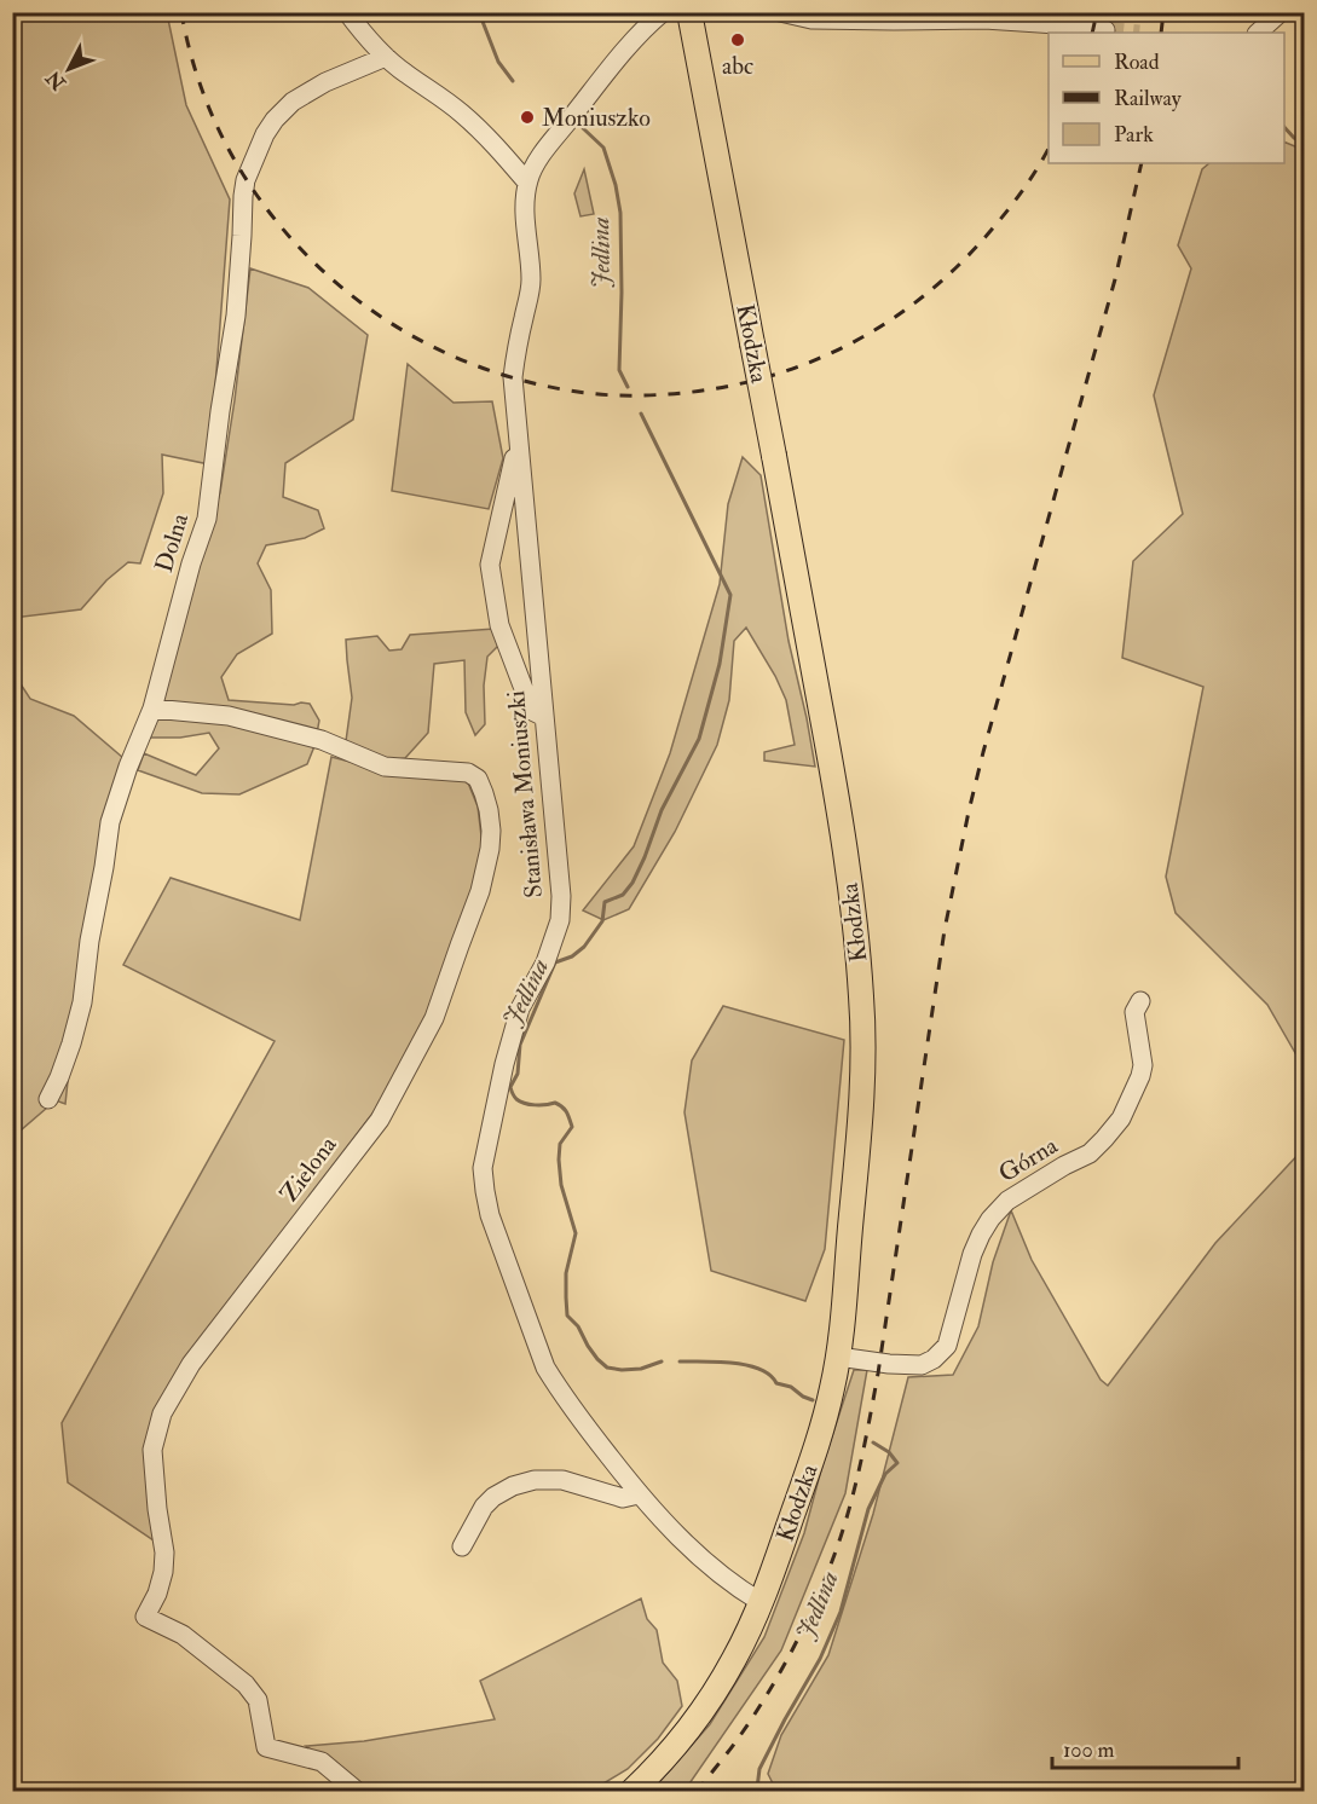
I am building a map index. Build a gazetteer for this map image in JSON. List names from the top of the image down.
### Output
{
  "streets": {
    "main road": ["Kłodzka"],
    "street": [
      "Dolna",
      "Stanisława Moniuszki",
      "Górna",
      "Zielona"
    ]
  },
  "crossings": [
    ["Kłodzka", "Stanisława Moniuszki"],
    ["Kłodzka", "Górna"],
    ["Dolna", "Zielona"]
  ],
  "water": ["Jedlina"],
  "places": ["abc", "Moniuszko"],
  "legend": ["Road", "Railway", "Park"],
  "scale_bar": "100 m",
  "north": "bottom left"
}
